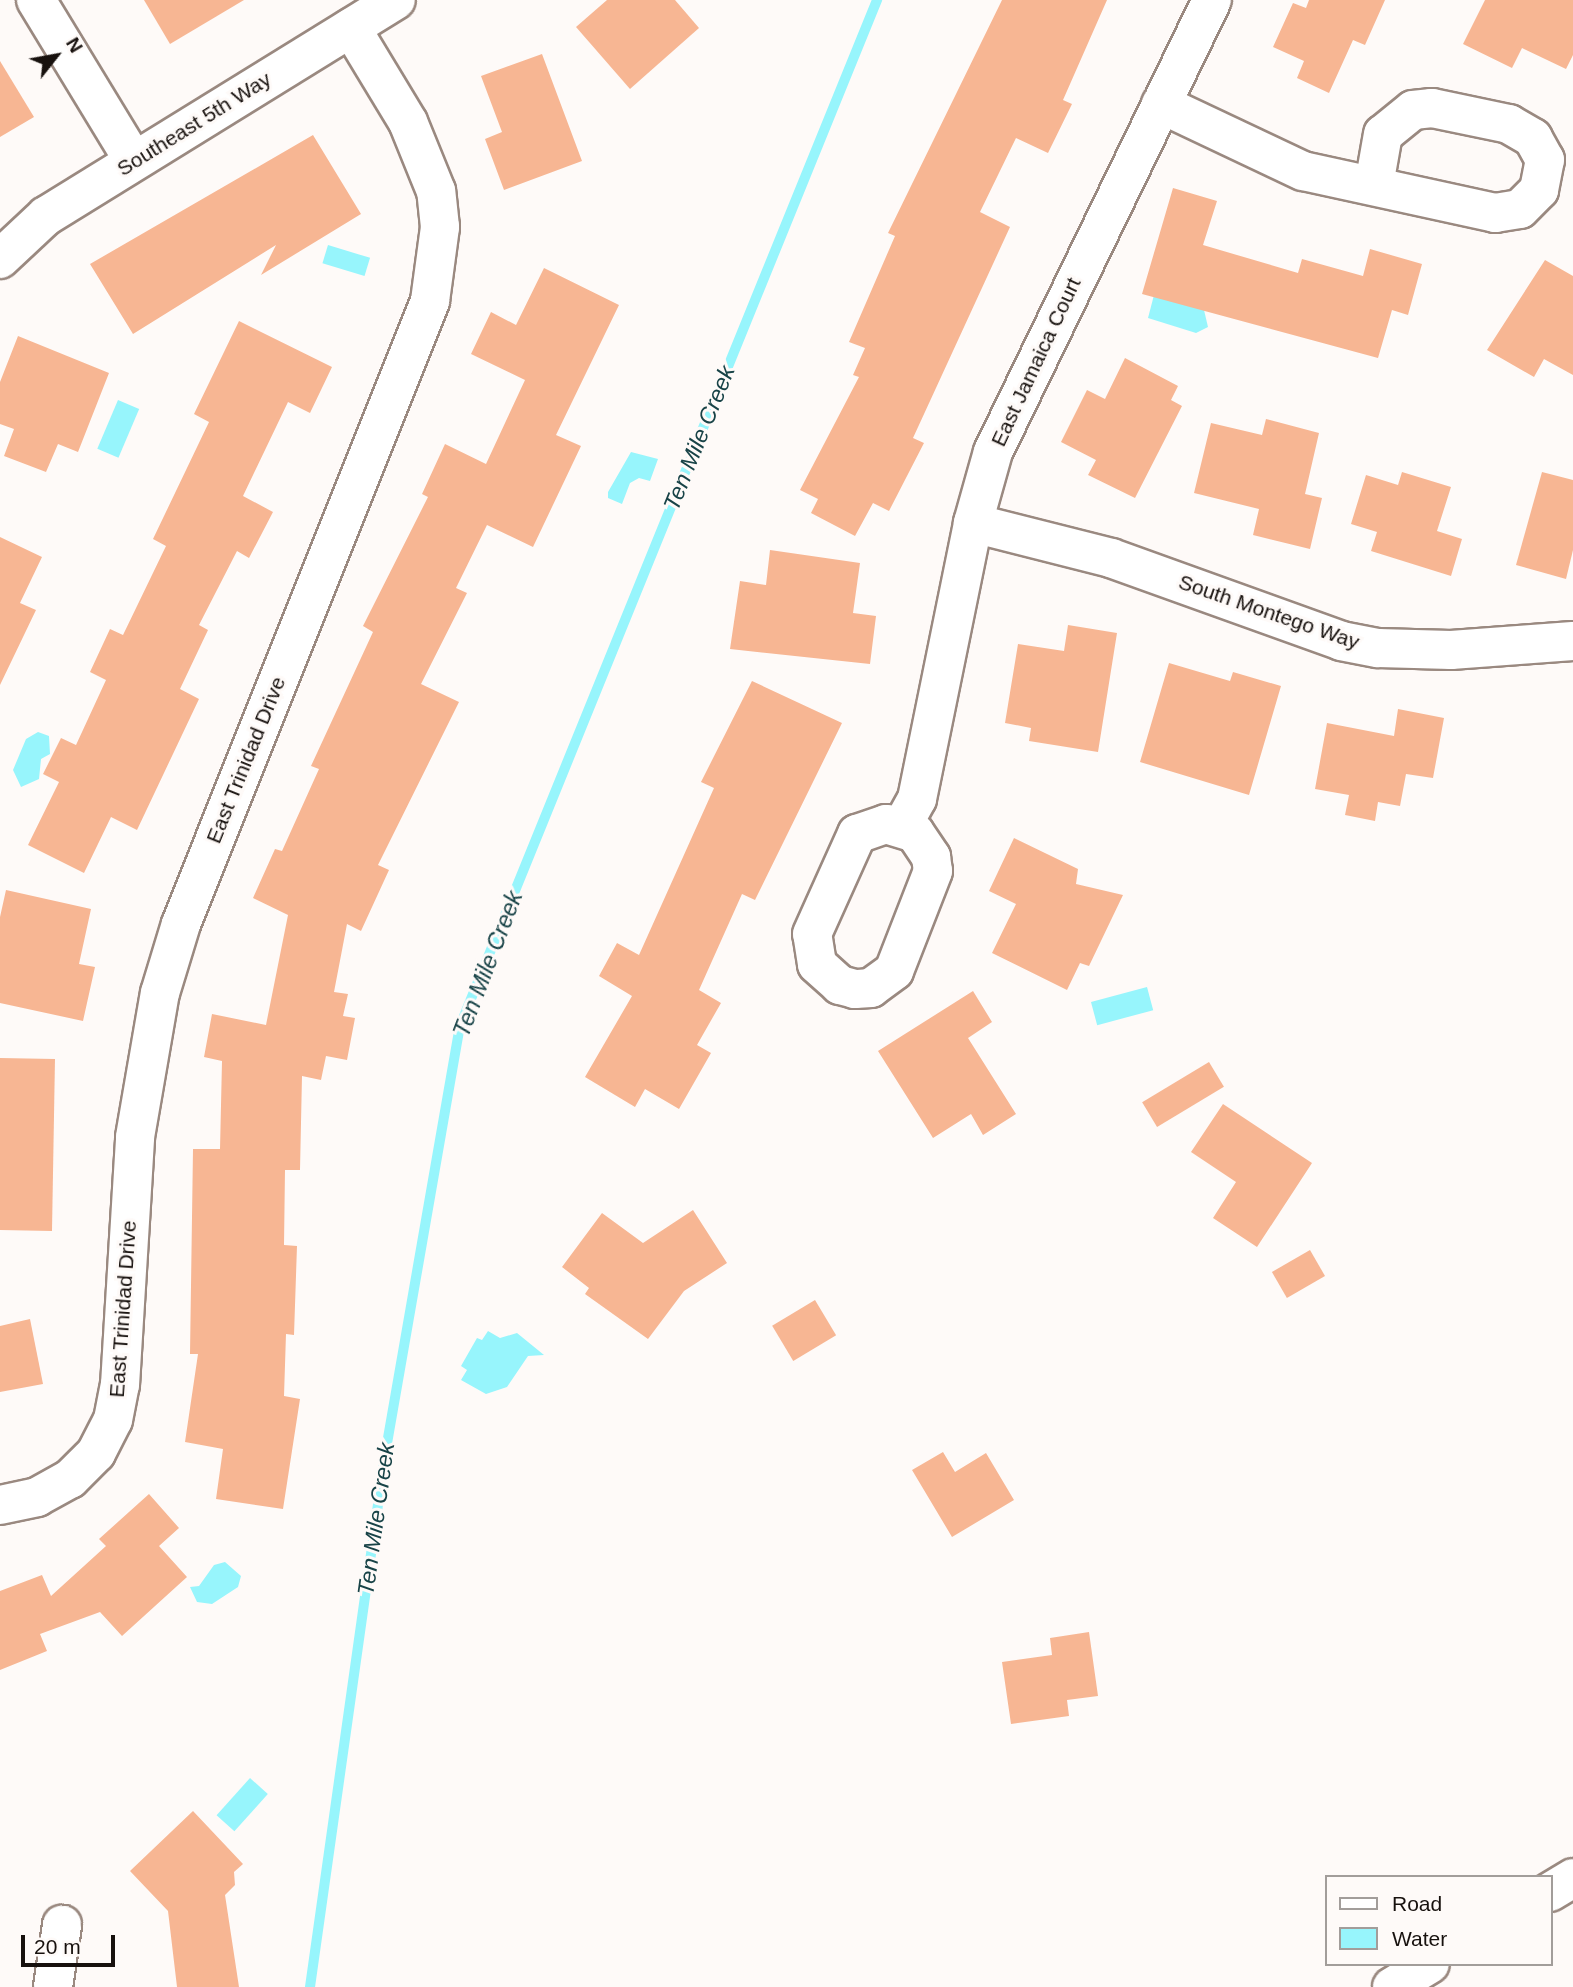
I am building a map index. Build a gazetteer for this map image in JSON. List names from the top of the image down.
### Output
{
  "streets": {
    "street": [
      "Southeast 5th Way",
      "East Jamaica Court",
      "South Montego Way",
      "East Trinidad Drive"
    ]
  },
  "crossings": [
    ["Southeast 5th Way", "East Trinidad Drive"],
    ["East Jamaica Court", "South Montego Way"]
  ],
  "water": ["Ten Mile Creek"],
  "legend": ["Road", "Water"],
  "scale_bar": "20 m",
  "north": "top right"
}
